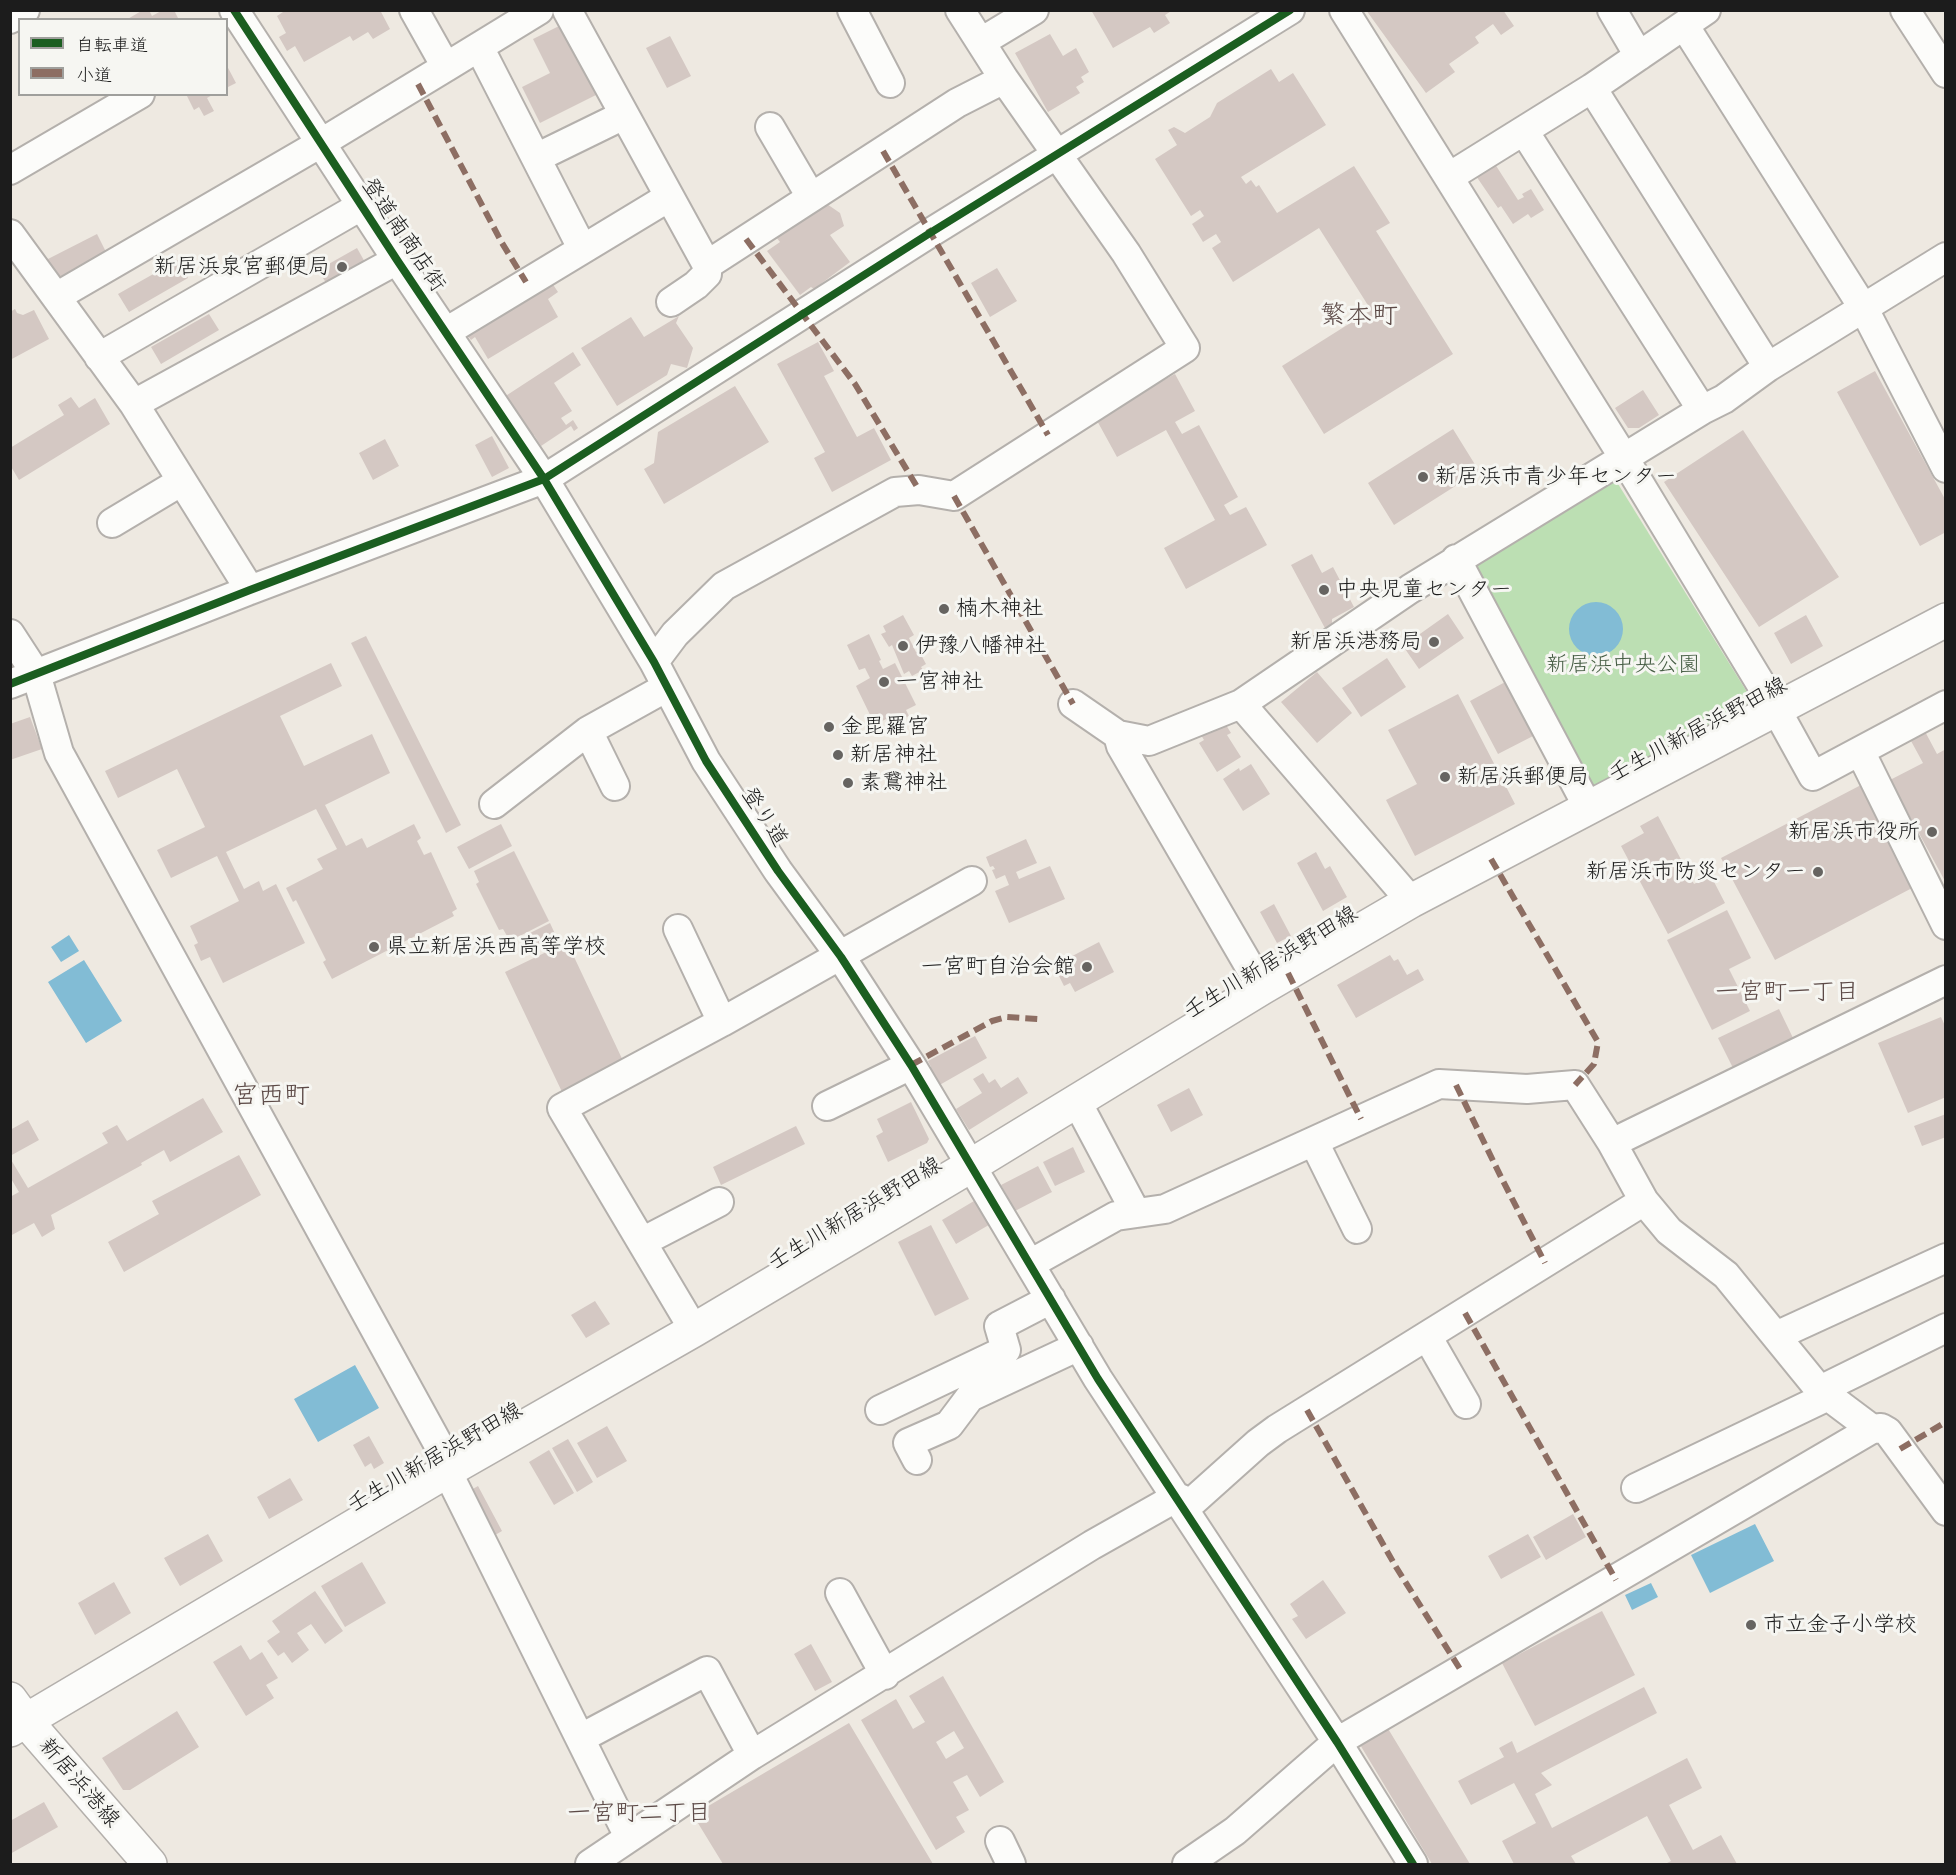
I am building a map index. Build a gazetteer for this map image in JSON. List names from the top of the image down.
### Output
{
  "streets": {
    "main road": ["壬生川新居浜野田線", "新居浜港線"],
    "street": ["登道南商店街", "登り道"]
  },
  "crossings": [
    ["登道南商店街", "登り道"],
    ["壬生川新居浜野田線", "登り道"],
    ["壬生川新居浜野田線", "新居浜港線"]
  ],
  "districts": [
    "繁本町",
    "一宮町一丁目",
    "宮西町",
    "一宮町二丁目"
  ],
  "parks": ["新居浜中央公園"],
  "places": [
    "新居浜泉宮郵便局",
    "新居浜市青少年センター",
    "中央児童センター",
    "楠木神社",
    "新居浜港務局",
    "伊豫八幡神社",
    "一宮神社",
    "金毘羅宮",
    "新居神社",
    "新居浜郵便局",
    "素鵞神社",
    "新居浜市役所",
    "新居浜市防災センター",
    "県立新居浜西高等学校",
    "一宮町自治会館",
    "市立金子小学校"
  ],
  "legend": ["自転車道", "小道"]
}
